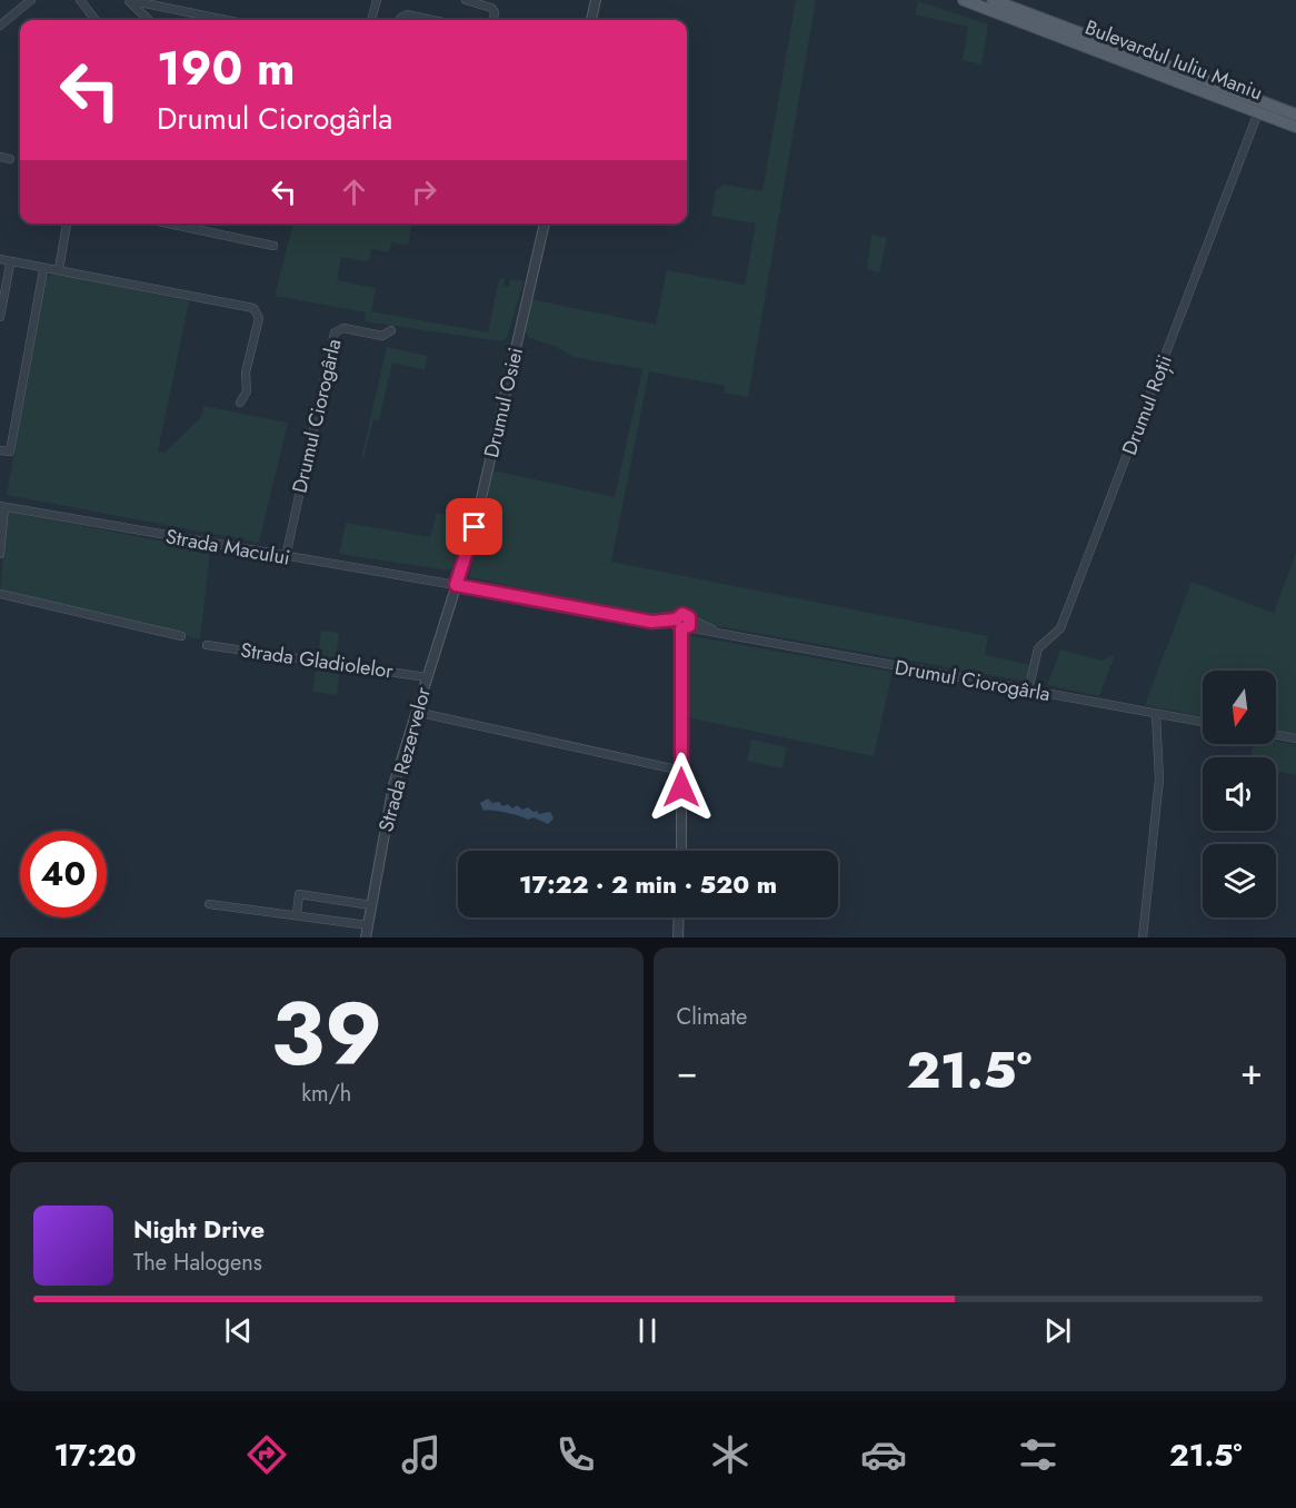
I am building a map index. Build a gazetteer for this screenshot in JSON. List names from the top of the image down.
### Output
{
  "streets": {
    "main road": ["Bulevardul Iuliu Maniu"],
    "street": [
      "Drumul Osiei",
      "Drumul Roții",
      "Drumul Ciorogârla",
      "Strada Macului",
      "Strada Gladiolelor",
      "Strada Rezervelor"
    ]
  },
  "crossings": [
    ["Bulevardul Iuliu Maniu", "Drumul Roții"],
    ["Drumul Osiei", "Drumul Ciorogârla"],
    ["Drumul Osiei", "Strada Macului"],
    ["Drumul Osiei", "Strada Rezervelor"],
    ["Drumul Roții", "Drumul Ciorogârla"],
    ["Drumul Ciorogârla", "Strada Macului"],
    ["Drumul Ciorogârla", "Strada Rezervelor"],
    ["Strada Macului", "Strada Rezervelor"],
    ["Strada Gladiolelor", "Strada Rezervelor"]
  ],
  "north": "bottom",
  "page": {
    "turn": ["190 m", "Drumul Ciorogârla"],
    "limit": "40",
    "trip": "17:22 · 2 min · 520 m",
    "tile": [
      ["39", "km/h"],
      "Climate"
    ],
    "heat": ["−", "21.5°", "+"],
    "song": ["Night Drive", "The Halogens"],
    "tabs": ["17:20", "21.5°"]
  }
}
